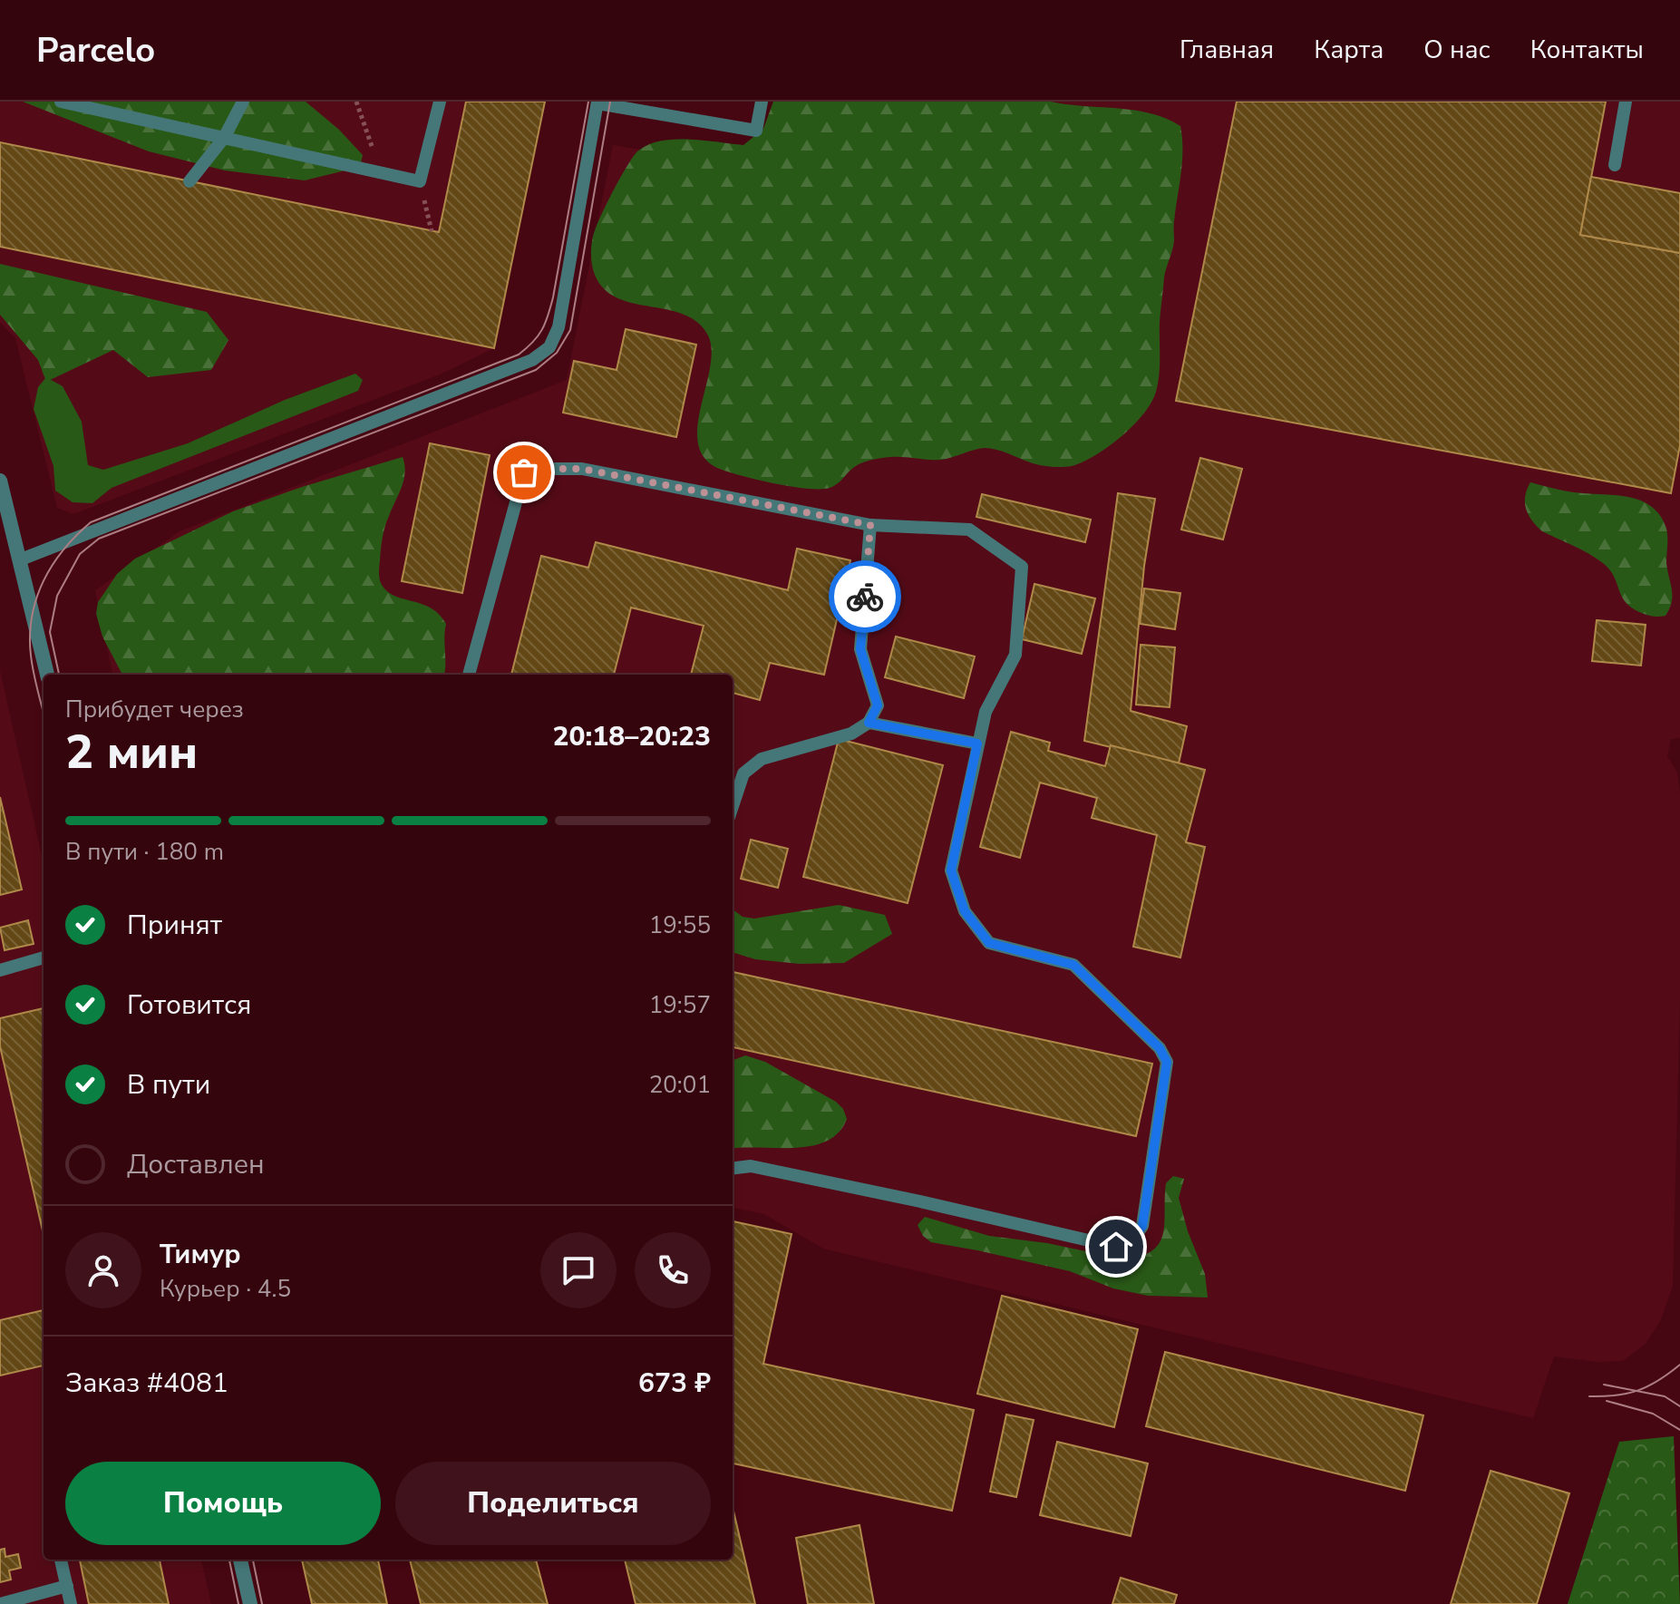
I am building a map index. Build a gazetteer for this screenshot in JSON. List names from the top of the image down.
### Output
{
  "page": {
    "header": "Parcelo",
    "nav": [
      "Главная",
      "Карта",
      "О нас",
      "Контакты"
    ],
    "heading": ["2 мин", "Прибудет через", "20:18–20:23"],
    "panel": [
      "Тимур",
      "Курьер · 4.5",
      "Заказ #4081",
      "673 ₽"
    ],
    "bar": "В пути · 180 m",
    "list": [
      ["Принят", "19:55"],
      ["Готовится", "19:57"],
      ["В пути", "20:01"],
      "Доставлен"
    ],
    "buttons": ["Помощь", "Поделиться"]
  }
}
